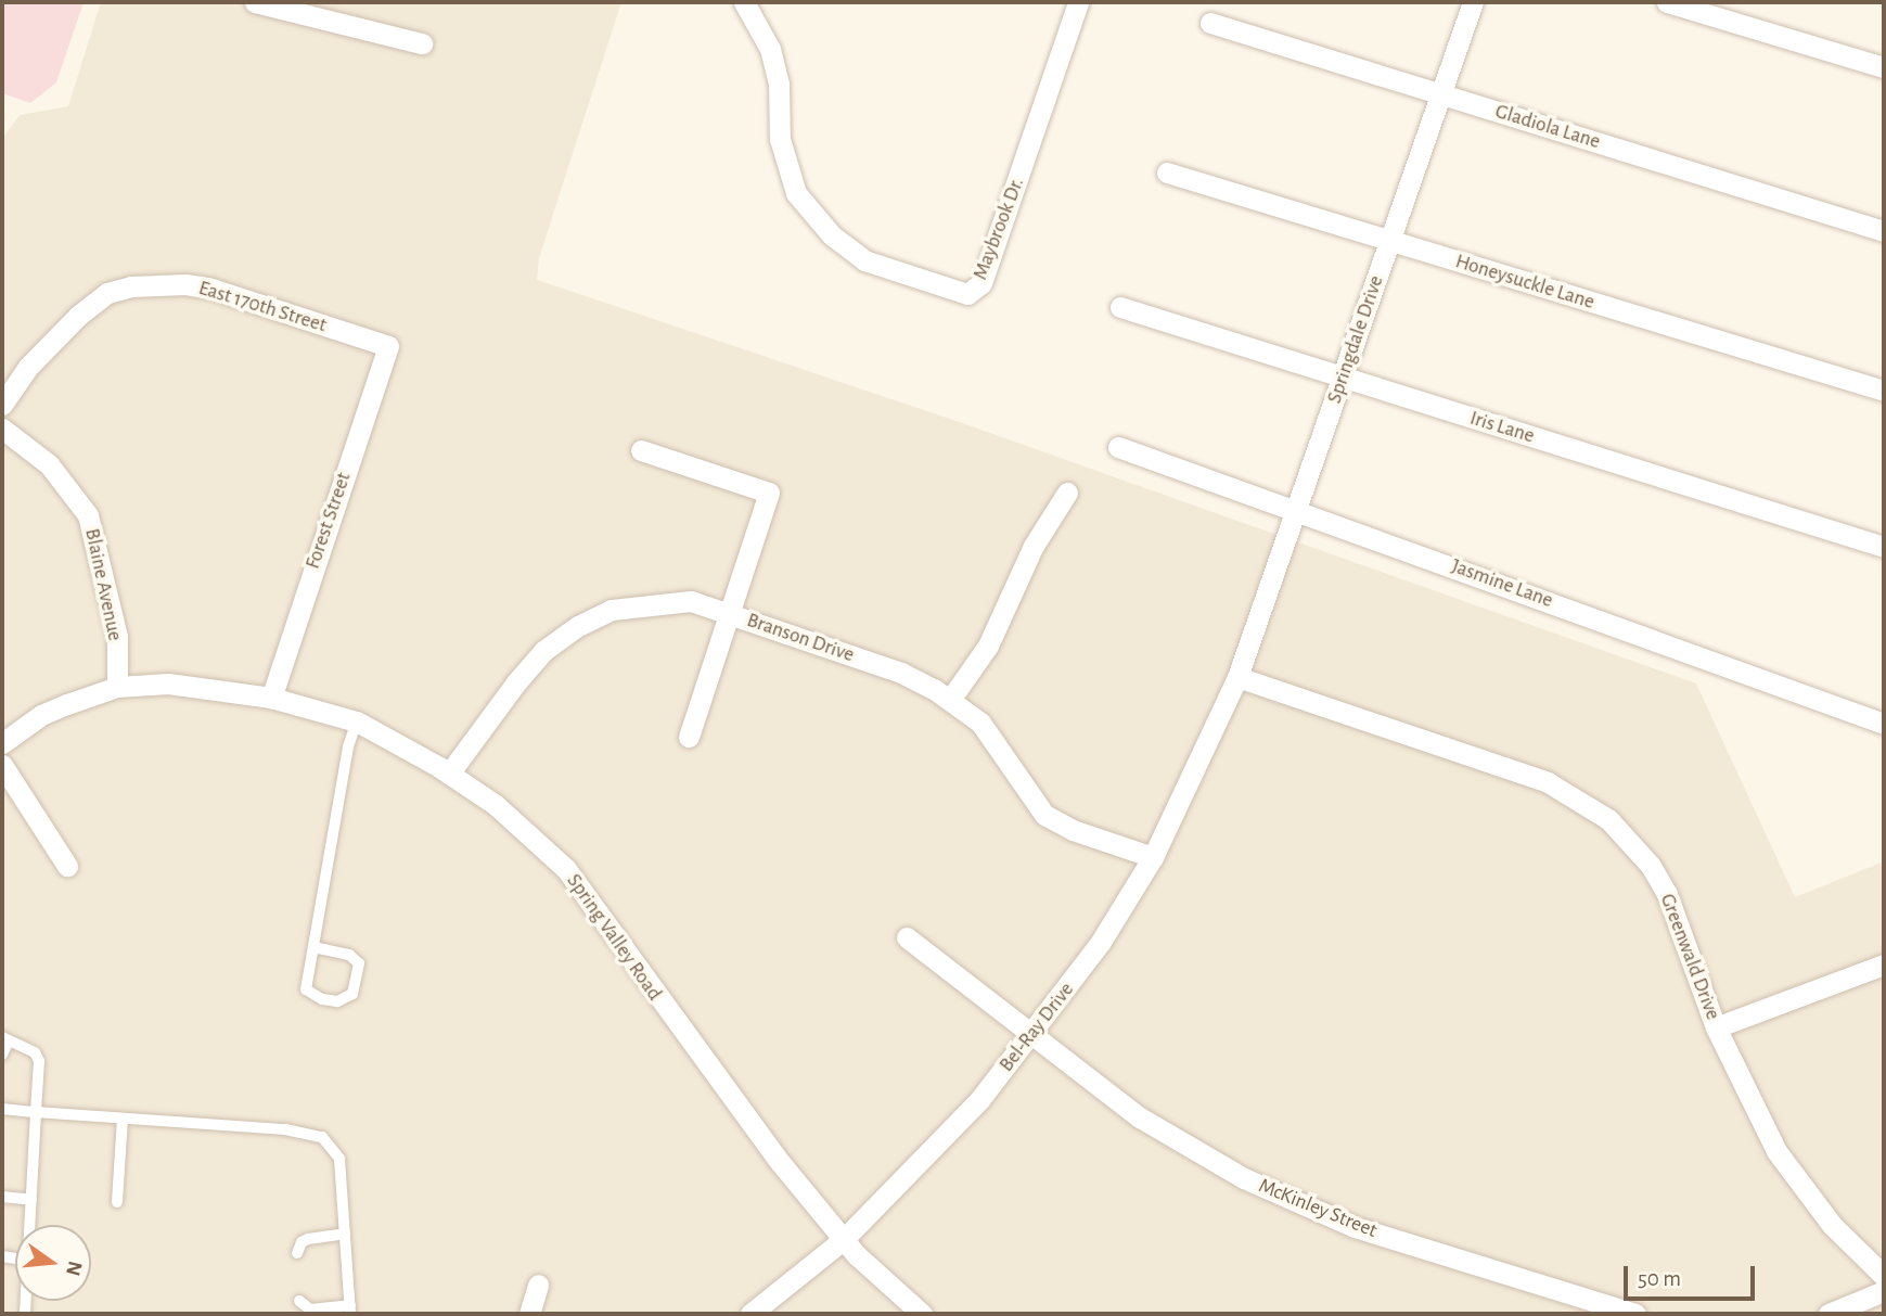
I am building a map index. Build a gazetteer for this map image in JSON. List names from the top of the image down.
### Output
{
  "streets": {
    "street": [
      "Gladiola Lane",
      "Maybrook Dr.",
      "Honeysuckle Lane",
      "East 170th Street",
      "Springdale Drive",
      "Iris Lane",
      "Forest Street",
      "Jasmine Lane",
      "Blaine Avenue",
      "Branson Drive",
      "Spring Valley Road",
      "Greenwald Drive",
      "Bel-Ray Drive",
      "McKinley Street"
    ]
  },
  "crossings": [
    ["Gladiola Lane", "Springdale Drive"],
    ["Honeysuckle Lane", "Springdale Drive"],
    ["East 170th Street", "Forest Street"],
    ["Springdale Drive", "Iris Lane"],
    ["Springdale Drive", "Jasmine Lane"],
    ["Springdale Drive", "Greenwald Drive"],
    ["Springdale Drive", "Bel-Ray Drive"],
    ["Forest Street", "Spring Valley Road"],
    ["Blaine Avenue", "Spring Valley Road"],
    ["Branson Drive", "Spring Valley Road"],
    ["Branson Drive", "Bel-Ray Drive"],
    ["Spring Valley Road", "Bel-Ray Drive"],
    ["Greenwald Drive", "Bel-Ray Drive"],
    ["Bel-Ray Drive", "McKinley Street"]
  ],
  "scale_bar": "50 m",
  "north": "right"
}
